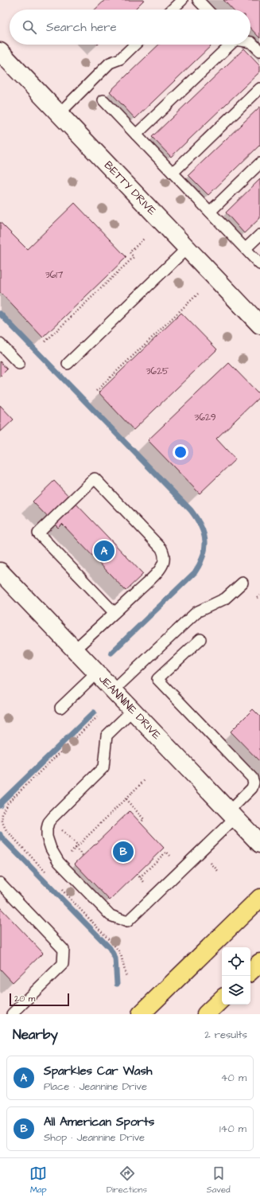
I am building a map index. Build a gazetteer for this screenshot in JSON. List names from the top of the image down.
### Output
{
  "streets": {
    "street": ["BETTY DRIVE", "JEANNINE DRIVE"]
  },
  "house_numbers": ["3617", "3625", "3629"],
  "scale_bar": "20 m",
  "page": {
    "search": "Search here",
    "pins": ["A", "B"],
    "scale": "20 m",
    "heading": ["Nearby", "2 results"],
    "list": [
      {
        "mark": "A",
        "name": "Sparkles Car Wash",
        "note": "Place · Jeannine Drive",
        "value": "40 m"
      },
      {
        "mark": "B",
        "name": "All American Sports",
        "note": "Shop · Jeannine Drive",
        "value": "140 m"
      }
    ],
    "nav": ["Map", "Directions", "Saved"]
  }
}
